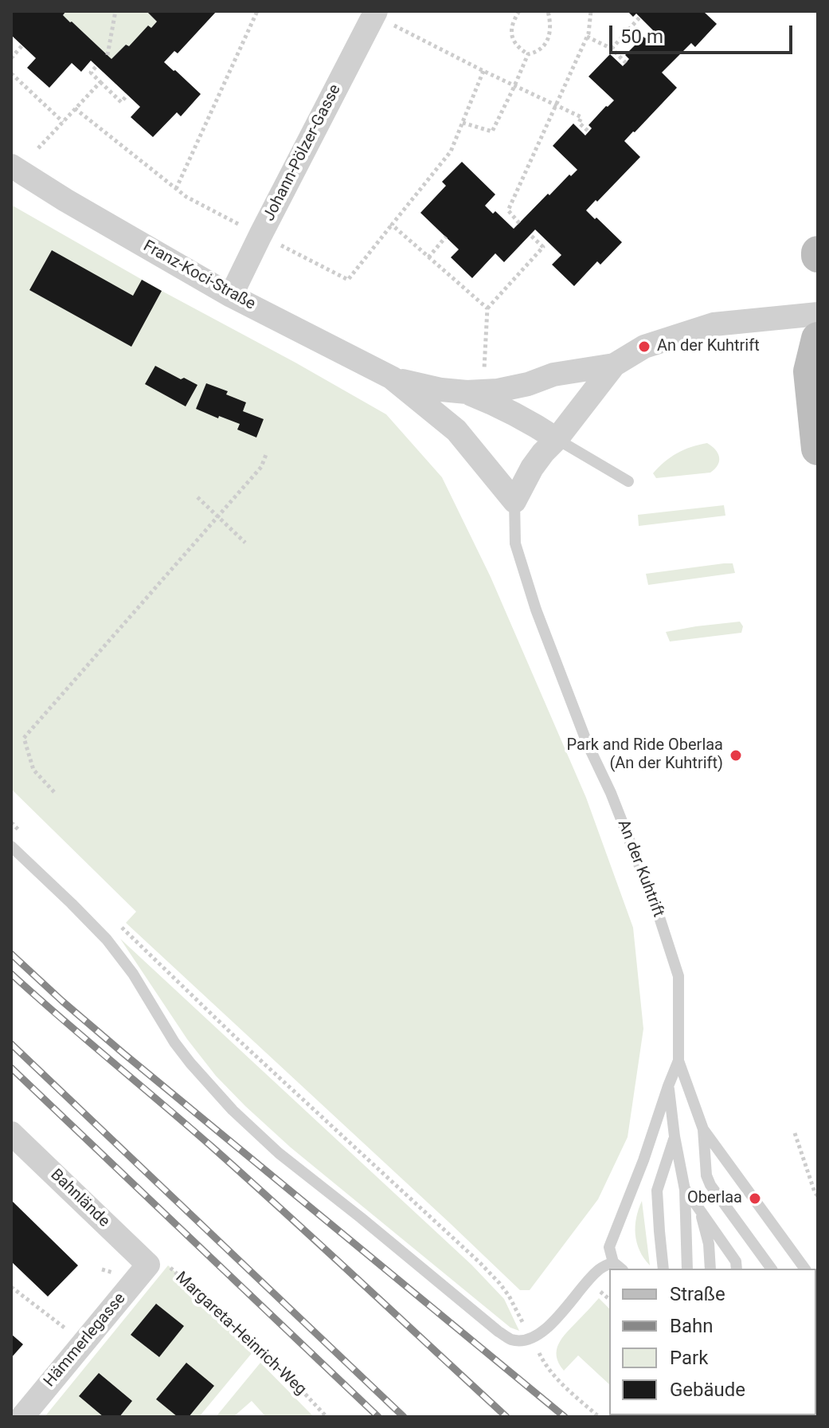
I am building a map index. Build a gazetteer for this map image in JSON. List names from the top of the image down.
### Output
{
  "streets": {
    "street": [
      "Johann-Pölzer-Gasse",
      "Franz-Koci-Straße",
      "Bahnlände",
      "Hämmerlegasse"
    ],
    "lane": ["An der Kuhtrift"],
    "path": ["Margareta-Heinrich-Weg"]
  },
  "crossings": [
    ["Johann-Pölzer-Gasse", "Franz-Koci-Straße"],
    ["Franz-Koci-Straße", "An der Kuhtrift"],
    ["Bahnlände", "Margareta-Heinrich-Weg"],
    ["Bahnlände", "Hämmerlegasse"],
    ["Margareta-Heinrich-Weg", "Hämmerlegasse"]
  ],
  "places": ["An der Kuhtrift", "Park and Ride Oberlaa (An der Kuhtrift)", "Oberlaa"],
  "legend": [
    "Straße",
    "Bahn",
    "Park",
    "Gebäude"
  ],
  "scale_bar": "50 m"
}
